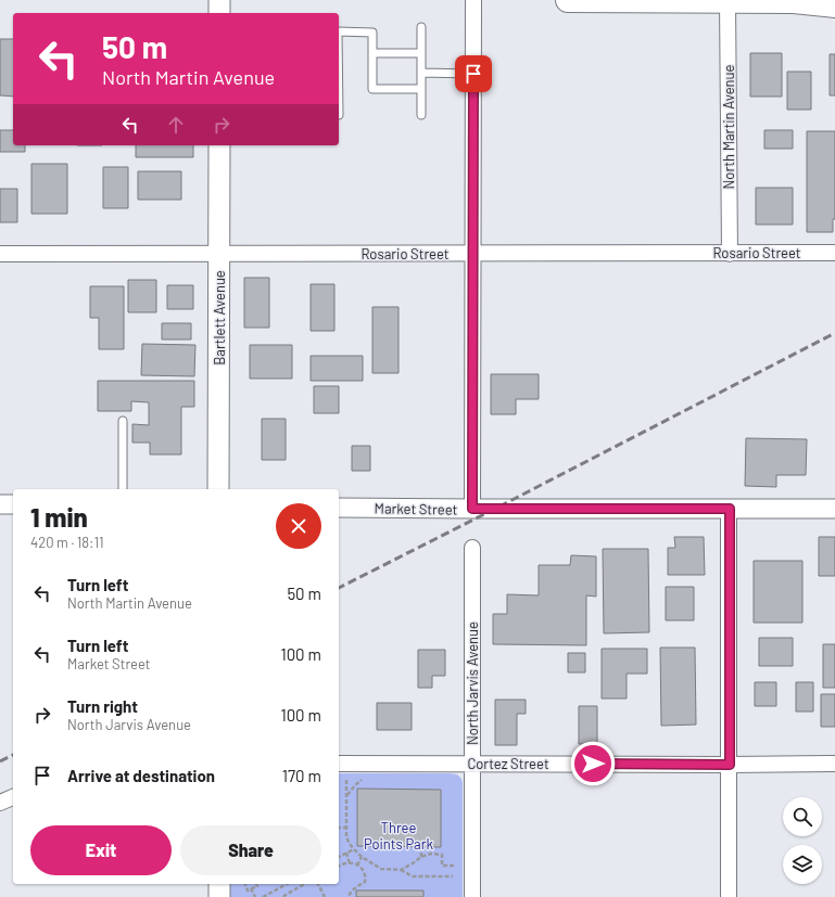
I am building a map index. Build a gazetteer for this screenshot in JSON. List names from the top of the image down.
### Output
{
  "streets": {
    "main road": ["Bartlett Avenue"],
    "street": [
      "North Martin Avenue",
      "Rosario Street",
      "Market Street",
      "North Jarvis Avenue",
      "Cortez Street"
    ]
  },
  "crossings": [
    ["North Martin Avenue", "Rosario Street"],
    ["Rosario Street", "Bartlett Avenue"],
    ["North Jarvis Avenue", "Cortez Street"]
  ],
  "parks": ["Three Points Park"],
  "page": {
    "turn": ["50 m", "North Martin Avenue"],
    "heading": ["1 min", "420 m · 18:11"],
    "list": [
      {
        "name": "Turn left",
        "note": "North Martin Avenue",
        "value": "50 m"
      },
      {
        "name": "Turn left",
        "note": "Market Street",
        "value": "100 m"
      },
      {
        "name": "Turn right",
        "note": "North Jarvis Avenue",
        "value": "100 m"
      },
      {
        "name": "Arrive at destination",
        "value": "170 m"
      }
    ],
    "buttons": ["Exit", "Share"]
  }
}
